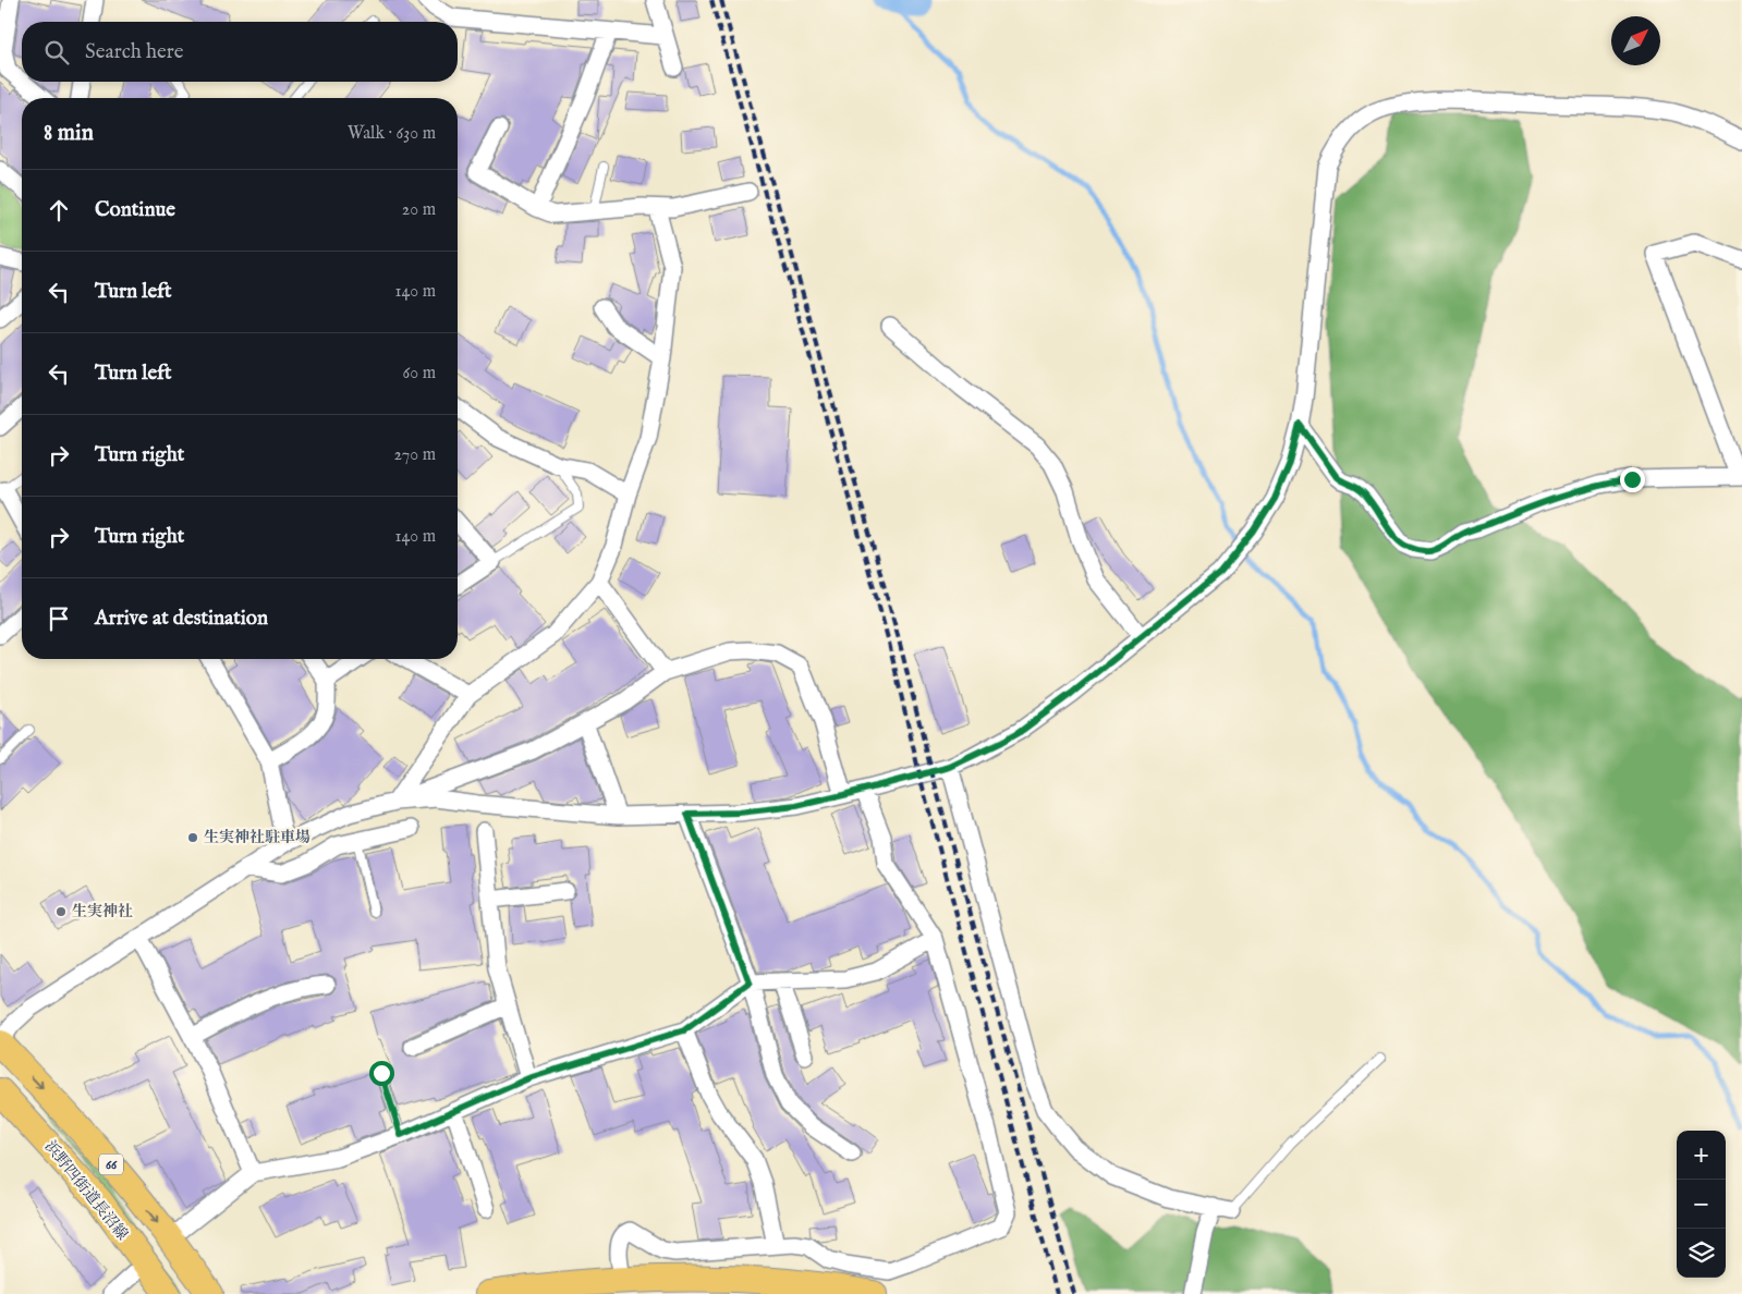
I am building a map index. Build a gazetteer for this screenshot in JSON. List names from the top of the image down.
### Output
{
  "streets": {
    "main road": ["66", "浜野四街道長沼線"]
  },
  "places": ["生実神社駐車場", "生実神社"],
  "north": "top right",
  "page": {
    "search": "Search here",
    "heading": ["8 min", "Walk · 630 m"],
    "list": [
      ["Continue", "20 m"],
      ["Turn left", "140 m"],
      ["Turn left", "60 m"],
      ["Turn right", "270 m"],
      ["Turn right", "140 m"],
      "Arrive at destination"
    ],
    "map_buttons": ["+", "−"]
  }
}
